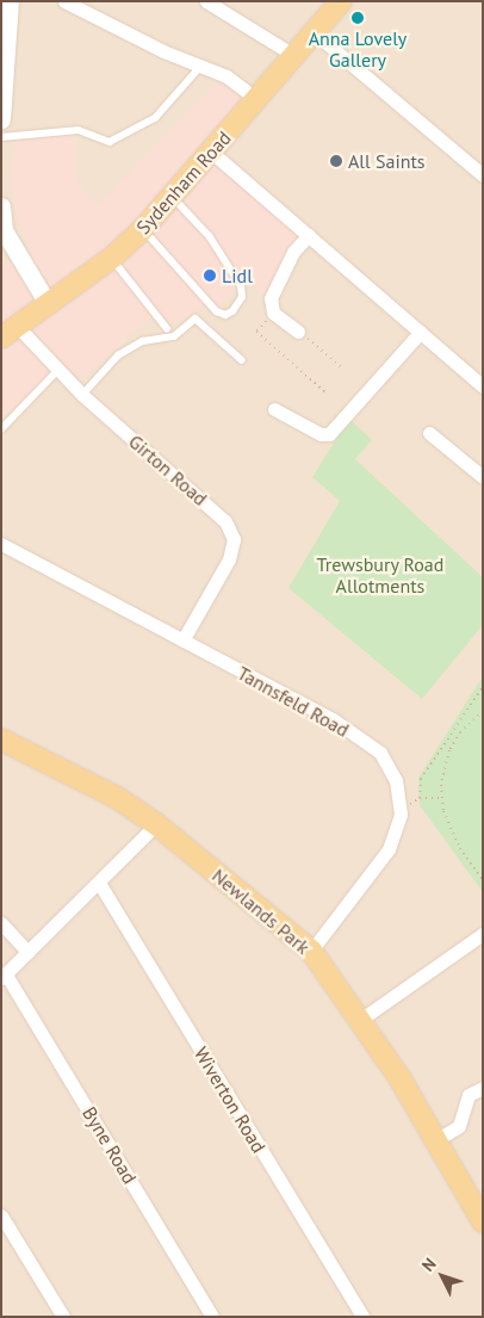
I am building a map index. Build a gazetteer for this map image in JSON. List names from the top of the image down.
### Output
{
  "streets": {
    "main road": ["Sydenham Road", "Newlands Park"],
    "street": [
      "Girton Road",
      "Tannsfeld Road",
      "Wiverton Road",
      "Byne Road"
    ]
  },
  "crossings": [
    ["Sydenham Road", "Girton Road"],
    ["Girton Road", "Tannsfeld Road"],
    ["Tannsfeld Road", "Newlands Park"]
  ],
  "parks": ["Trewsbury Road Allotments"],
  "places": ["Anna Lovely Gallery", "All Saints", "Lidl"],
  "north": "top left"
}
